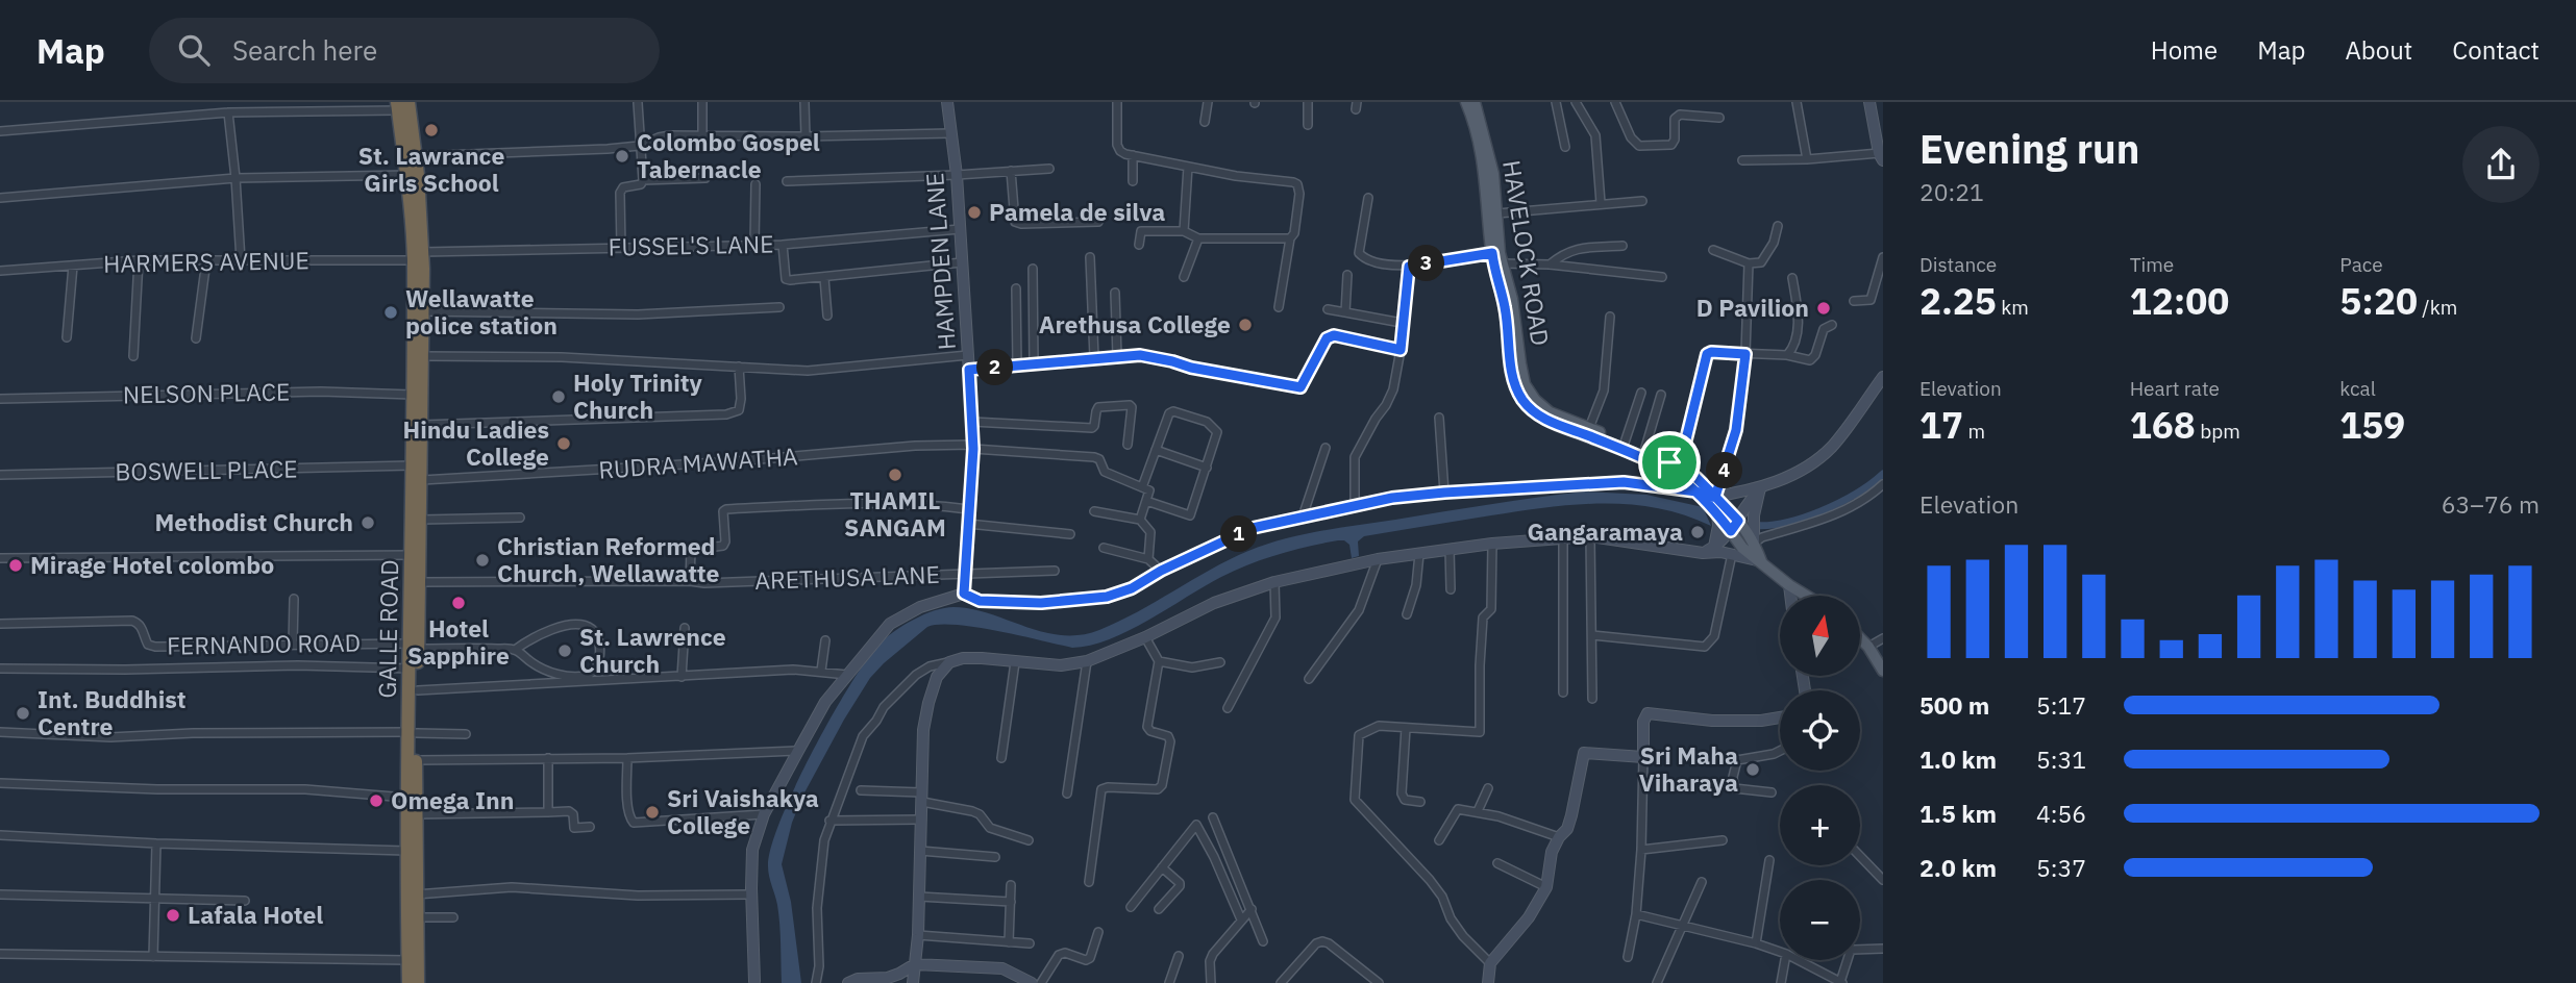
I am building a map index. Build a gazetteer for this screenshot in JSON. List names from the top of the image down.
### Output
{
  "streets": {
    "highway": ["GALLE ROAD"],
    "main road": ["HAVELOCK ROAD"],
    "street": [
      "FUSSEL'S LANE",
      "HAMPDEN LANE",
      "HARMERS AVENUE",
      "NELSON PLACE",
      "RUDRA MAWATHA",
      "BOSWELL PLACE",
      "ARETHUSA LANE",
      "FERNANDO ROAD"
    ]
  },
  "crossings": [
    ["FUSSEL'S LANE", "HAMPDEN LANE"],
    ["FUSSEL'S LANE", "HARMERS AVENUE"],
    ["FUSSEL'S LANE", "GALLE ROAD"],
    ["HAMPDEN LANE", "RUDRA MAWATHA"],
    ["HAMPDEN LANE", "ARETHUSA LANE"],
    ["HARMERS AVENUE", "GALLE ROAD"],
    ["NELSON PLACE", "GALLE ROAD"],
    ["RUDRA MAWATHA", "GALLE ROAD"],
    ["BOSWELL PLACE", "GALLE ROAD"],
    ["ARETHUSA LANE", "GALLE ROAD"],
    ["GALLE ROAD", "FERNANDO ROAD"]
  ],
  "places": [
    "St. Lawrance Girls School",
    "Colombo Gospel Tabernacle",
    "Pamela de silva",
    "D Pavilion",
    "Wellawatte police station",
    "Arethusa College",
    "Holy Trinity Church",
    "Hindu Ladies College",
    "THAMIL SANGAM",
    "Methodist Church",
    "Gangaramaya",
    "Christian Reformed Church, Wellawatte",
    "Mirage Hotel colombo",
    "Hotel Sapphire",
    "St. Lawrence Church",
    "Int. Buddhist Centre",
    "Sri Maha Viharaya",
    "Omega Inn",
    "Sri Vaishakya College",
    "Lafala Hotel"
  ],
  "north": "top",
  "page": {
    "header": "Map",
    "search": "Search here",
    "nav": [
      "Home",
      "Map",
      "About",
      "Contact"
    ],
    "heading": ["Evening run", "20:21"],
    "stats": [
      ["Distance", "2.25 km"],
      ["Time", "12:00"],
      ["Pace", "5:20 /km"],
      ["Elevation", "17 m"],
      ["Heart rate", "168 bpm"],
      ["kcal", "159"]
    ],
    "pins": [
      "3",
      "2",
      "4",
      "1"
    ],
    "chart": ["Elevation", "63–76 m"],
    "map_buttons": ["+", "−"],
    "list": [
      {
        "name": "500 m",
        "note": "5:17"
      },
      {
        "name": "1.0 km",
        "note": "5:31"
      },
      {
        "name": "1.5 km",
        "note": "4:56"
      },
      {
        "name": "2.0 km",
        "note": "5:37"
      }
    ]
  }
}
